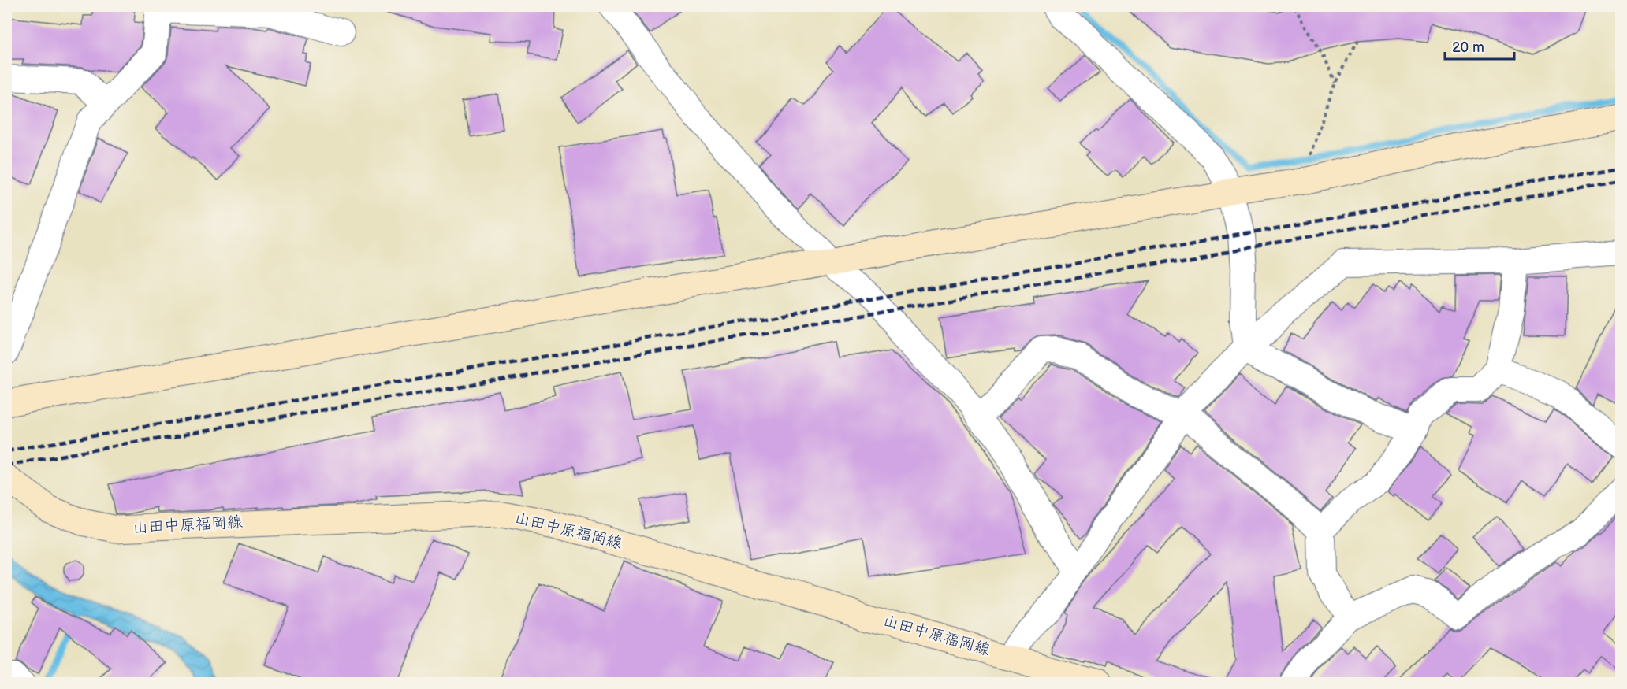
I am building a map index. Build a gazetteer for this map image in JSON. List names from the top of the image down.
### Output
{
  "streets": {
    "street": ["山田中原福岡線"]
  },
  "scale_bar": "20 m"
}
